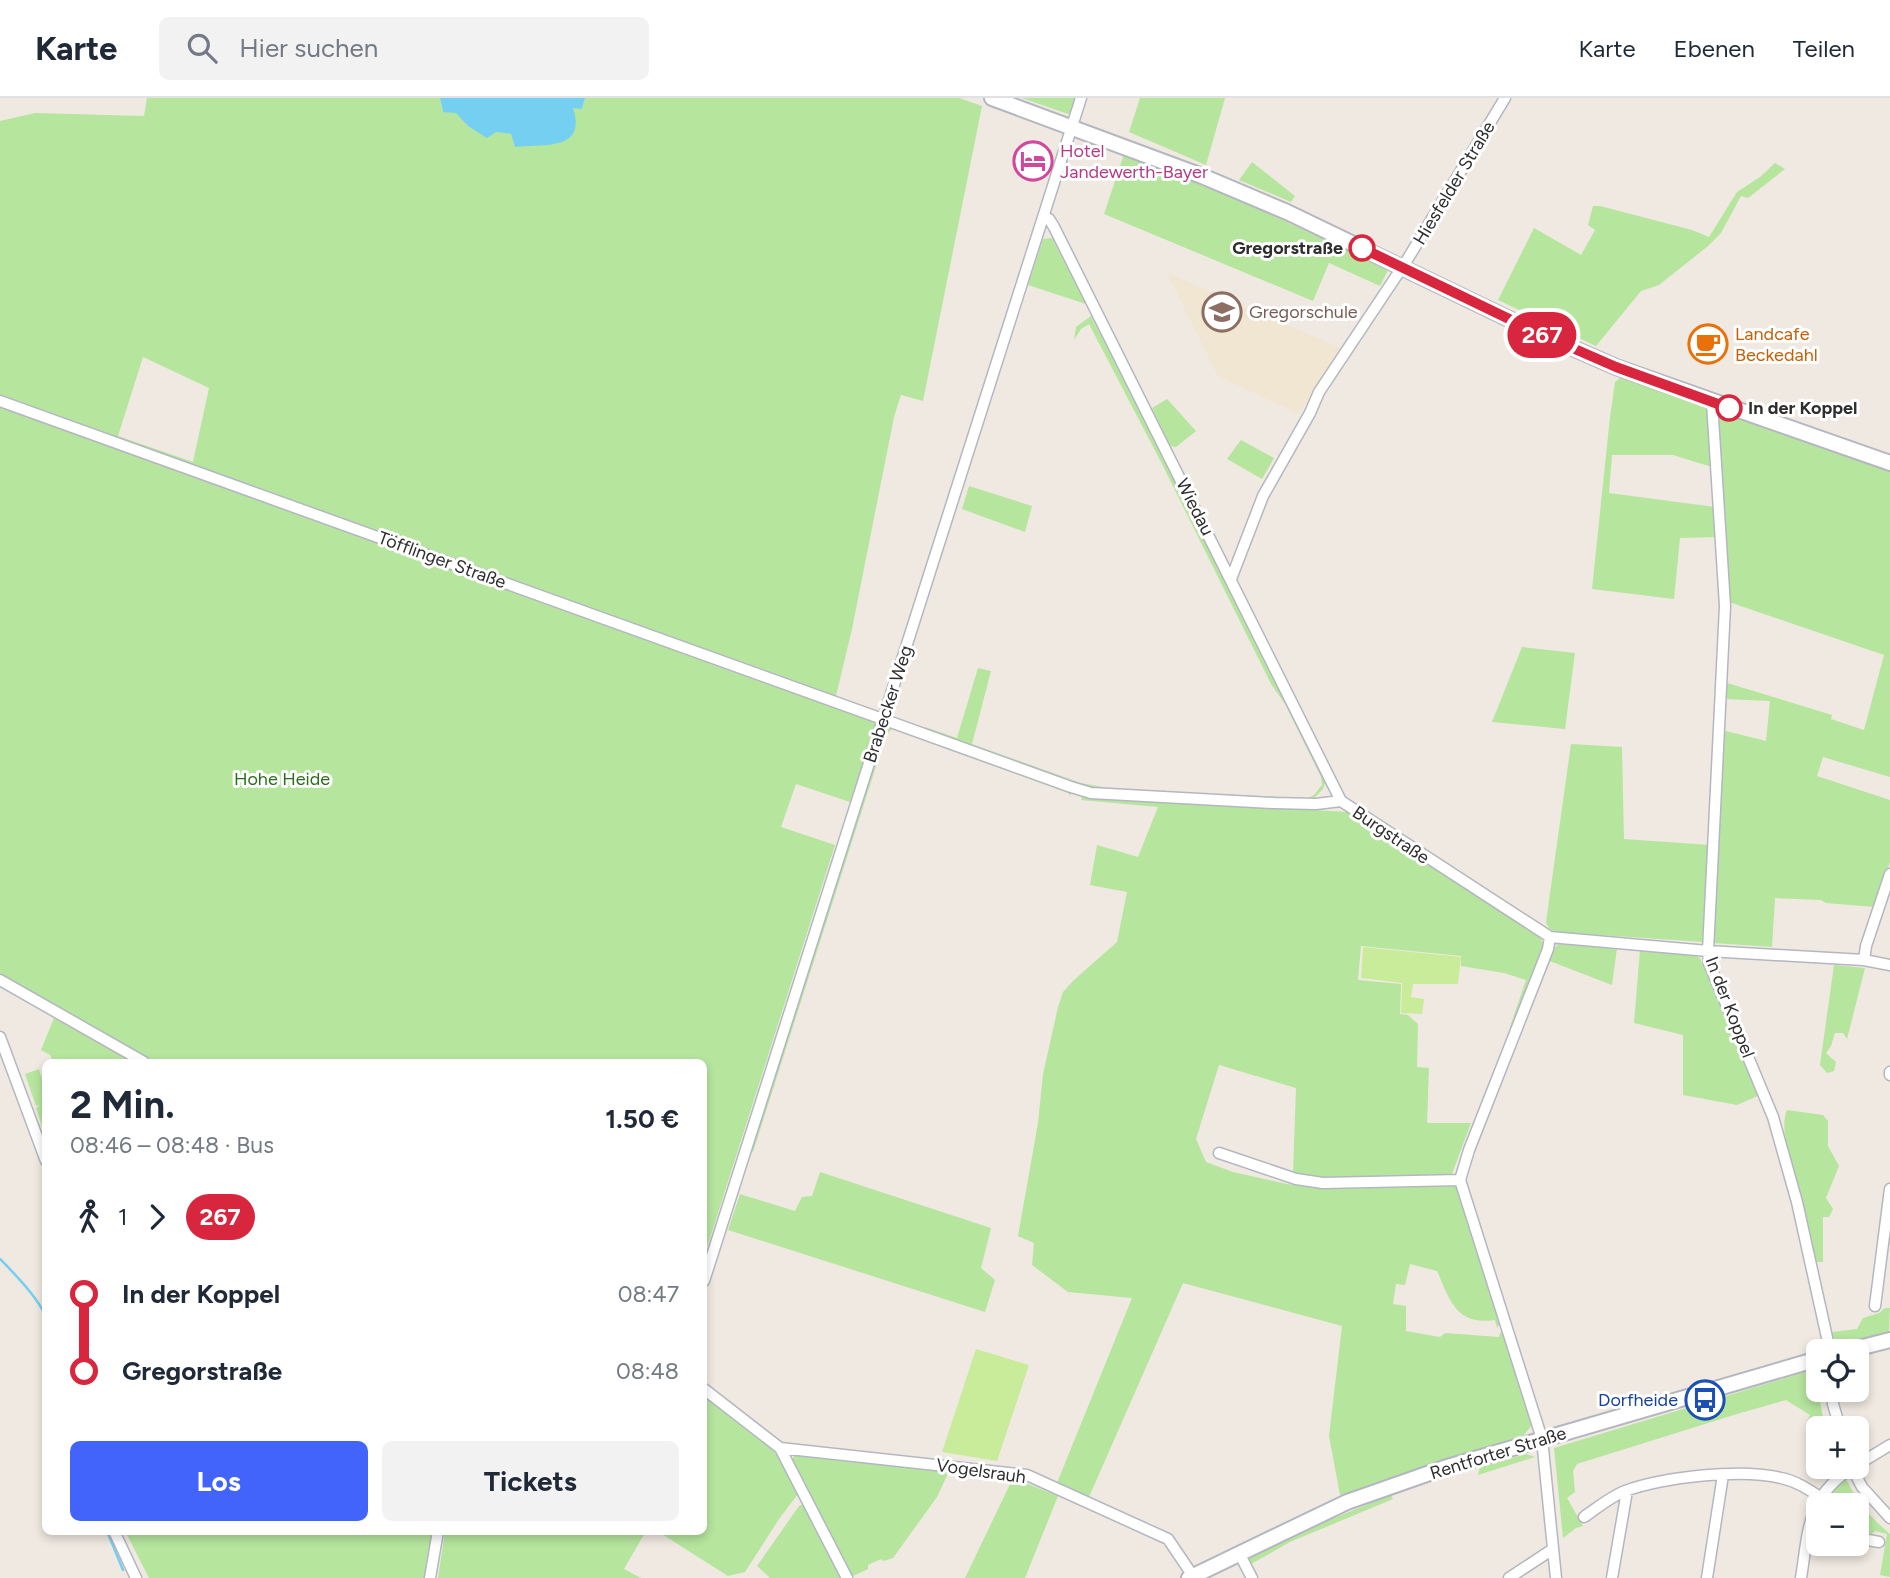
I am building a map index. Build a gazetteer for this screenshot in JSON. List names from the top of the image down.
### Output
{
  "streets": {
    "main road": ["Rentforter Straße"],
    "street": [
      "Hiesfelder Straße",
      "Wiedau",
      "Töfflinger Straße",
      "Brabecker Weg",
      "Burgstraße",
      "In der Koppel",
      "Vogelsrauh"
    ]
  },
  "crossings": [
    ["Wiedau", "Brabecker Weg"],
    ["Wiedau", "Burgstraße"],
    ["Töfflinger Straße", "Brabecker Weg"],
    ["Töfflinger Straße", "Burgstraße"],
    ["Brabecker Weg", "Burgstraße"],
    ["Burgstraße", "In der Koppel"],
    ["Rentforter Straße", "Vogelsrauh"]
  ],
  "parks": ["Hohe Heide"],
  "places": {
    "hotel": ["Hotel Jandewerth-Bayer"],
    "other": ["Gregorstraße", "In der Koppel"],
    "school or university": ["Gregorschule"],
    "cafe": ["Landcafe Beckedahl"],
    "bus stop": ["Dorfheide"]
  },
  "lines": ["bus line 267"],
  "page": {
    "header": "Karte",
    "search": "Hier suchen",
    "nav": ["Karte", "Ebenen", "Teilen"],
    "on_map": "267",
    "heading": ["2 Min.", "08:46 – 08:48 · Bus", "1.50 €"],
    "legs": ["1", "267"],
    "list": [
      {
        "name": "In der Koppel",
        "value": "08:47"
      },
      {
        "name": "Gregorstraße",
        "value": "08:48"
      }
    ],
    "map_buttons": ["+", "−"],
    "buttons": ["Los", "Tickets"]
  }
}
